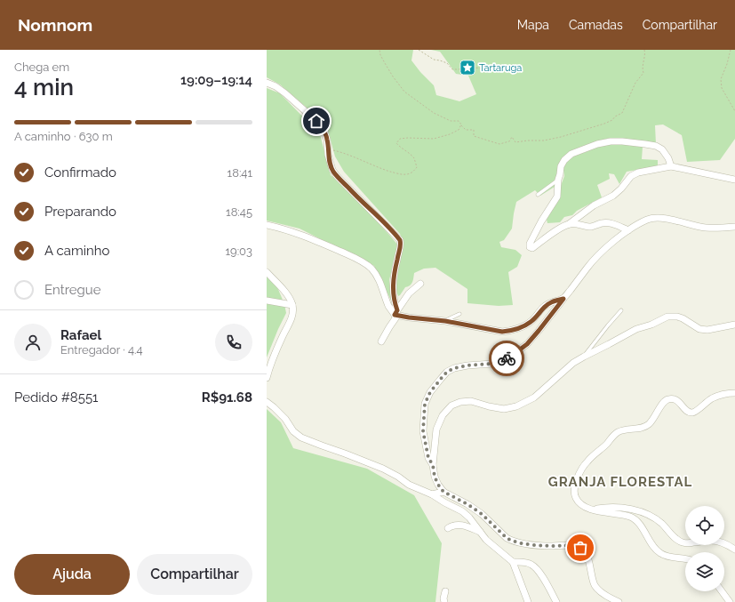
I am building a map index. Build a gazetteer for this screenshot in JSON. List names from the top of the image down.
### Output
{
  "districts": ["GRANJA FLORESTAL"],
  "places": {
    "place": ["Tartaruga"]
  },
  "page": {
    "header": "Nomnom",
    "nav": ["Mapa", "Camadas", "Compartilhar"],
    "heading": ["4 min", "Chega em", "19:09–19:14"],
    "panel": [
      "Rafael",
      "Entregador · 4.4",
      "Pedido #8551",
      "R$91.68"
    ],
    "bar": "A caminho · 630 m",
    "list": [
      ["Confirmado", "18:41"],
      ["Preparando", "18:45"],
      ["A caminho", "19:03"],
      "Entregue"
    ],
    "buttons": ["Ajuda", "Compartilhar"]
  }
}
